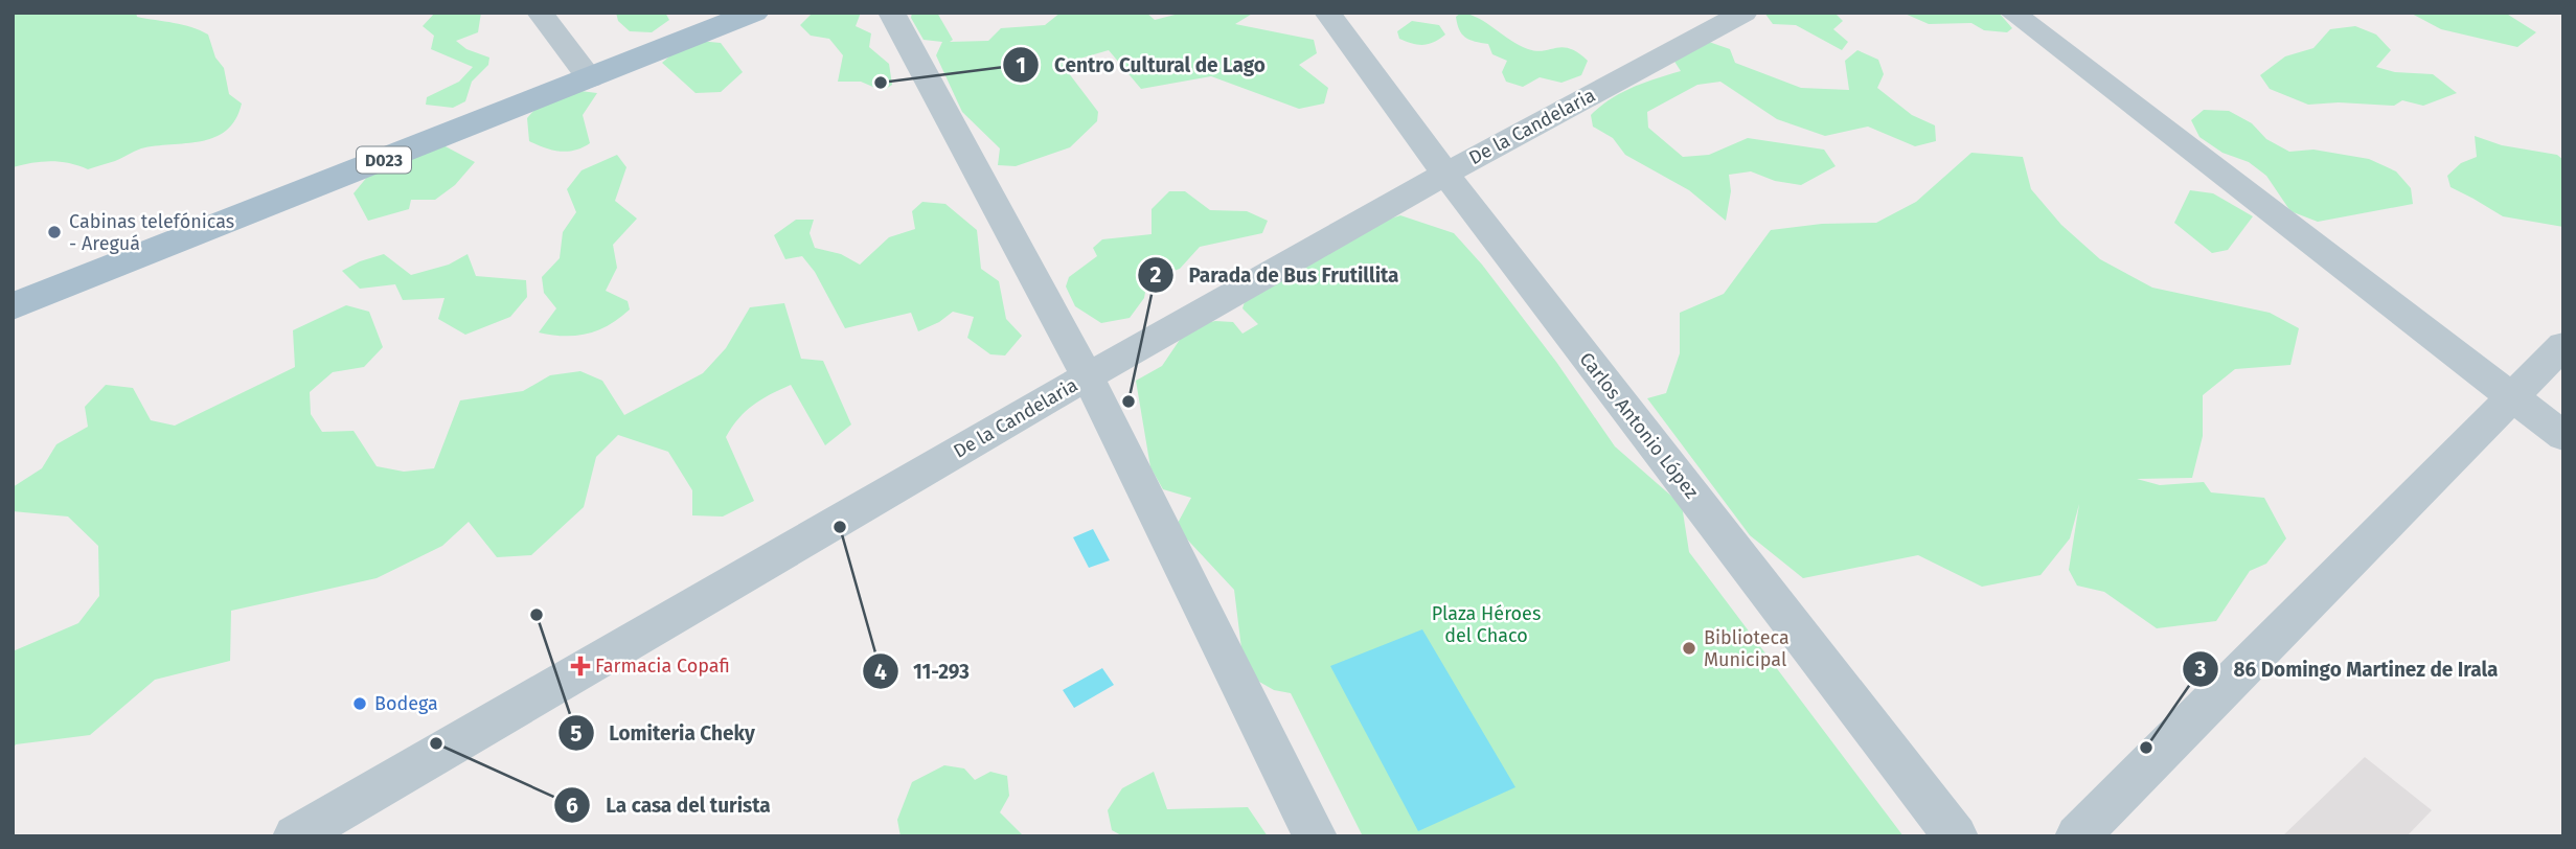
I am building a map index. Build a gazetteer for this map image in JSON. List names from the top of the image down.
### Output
{
  "streets": {
    "main road": ["D023"],
    "street": ["De la Candelaria", "Carlos Antonio López"]
  },
  "crossings": [
    ["De la Candelaria", "Carlos Antonio López"]
  ],
  "parks": ["Plaza Héroes del Chaco"],
  "places": {
    "other": [
      "Centro Cultural de Lago",
      "Cabinas telefónicas - Areguá",
      "Parada de Bus Frutillita",
      "11-293",
      "Lomiteria Cheky",
      "Biblioteca Municipal",
      "Bodega",
      "La casa del turista",
      "86 Domingo Martinez de Irala"
    ],
    "health": ["Farmacia Copafi"]
  }
}
